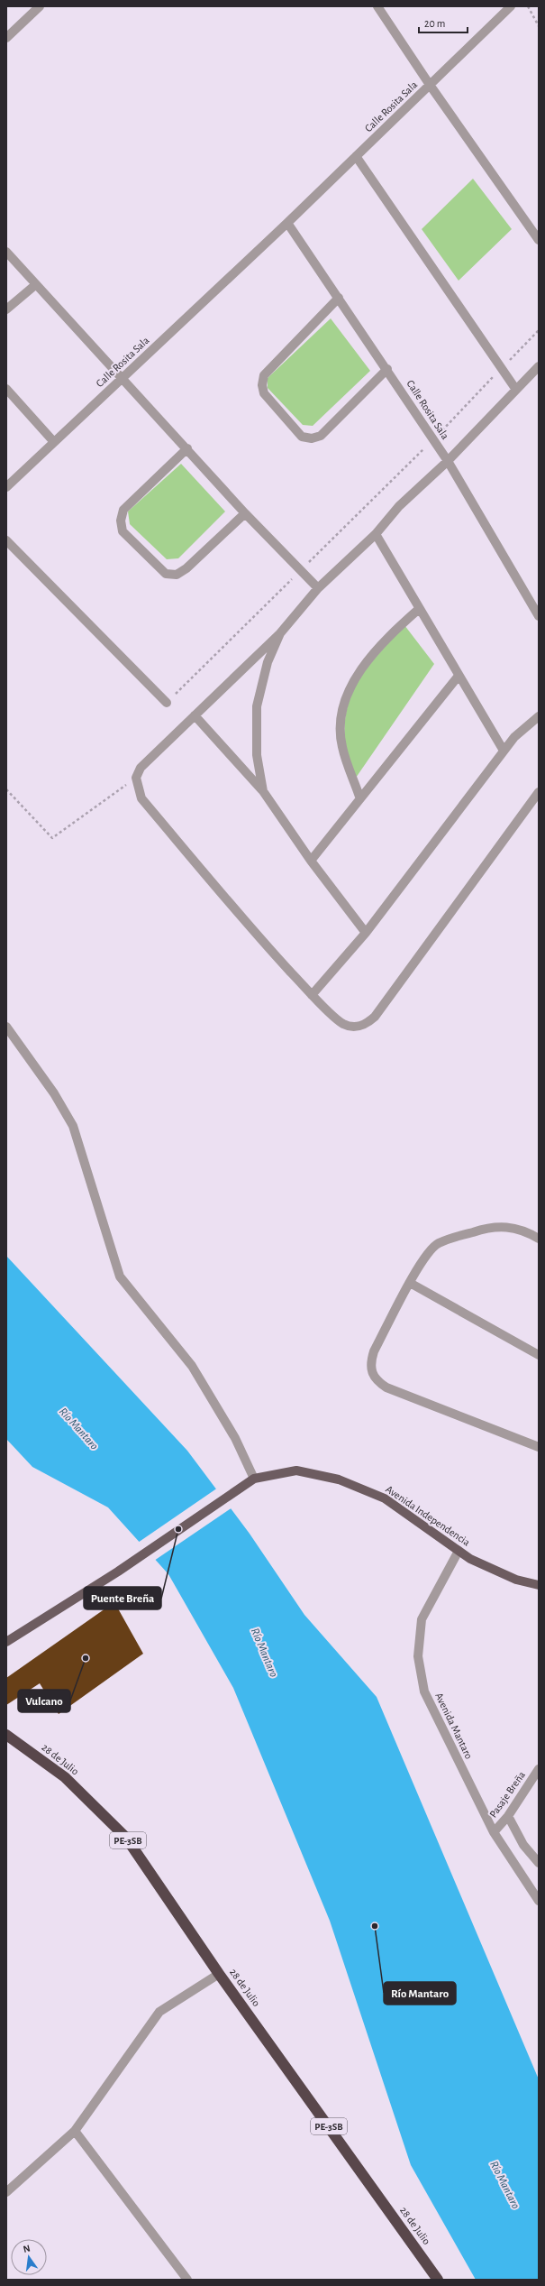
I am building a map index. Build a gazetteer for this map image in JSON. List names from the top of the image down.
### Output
{
  "streets": {
    "highway": ["28 de Julio", "PE-3SB"],
    "main road": ["Avenida Independencia"],
    "street": ["Calle Rosita Sala", "Avenida Mantaro", "Pasaje Breña"]
  },
  "crossings": [
    ["Avenida Independencia", "Avenida Mantaro"],
    ["Avenida Mantaro", "Pasaje Breña"]
  ],
  "water": ["Río Mantaro"],
  "places": ["Puente Breña", "Vulcano", "Río Mantaro"],
  "scale_bar": "20 m",
  "north": "top"
}
